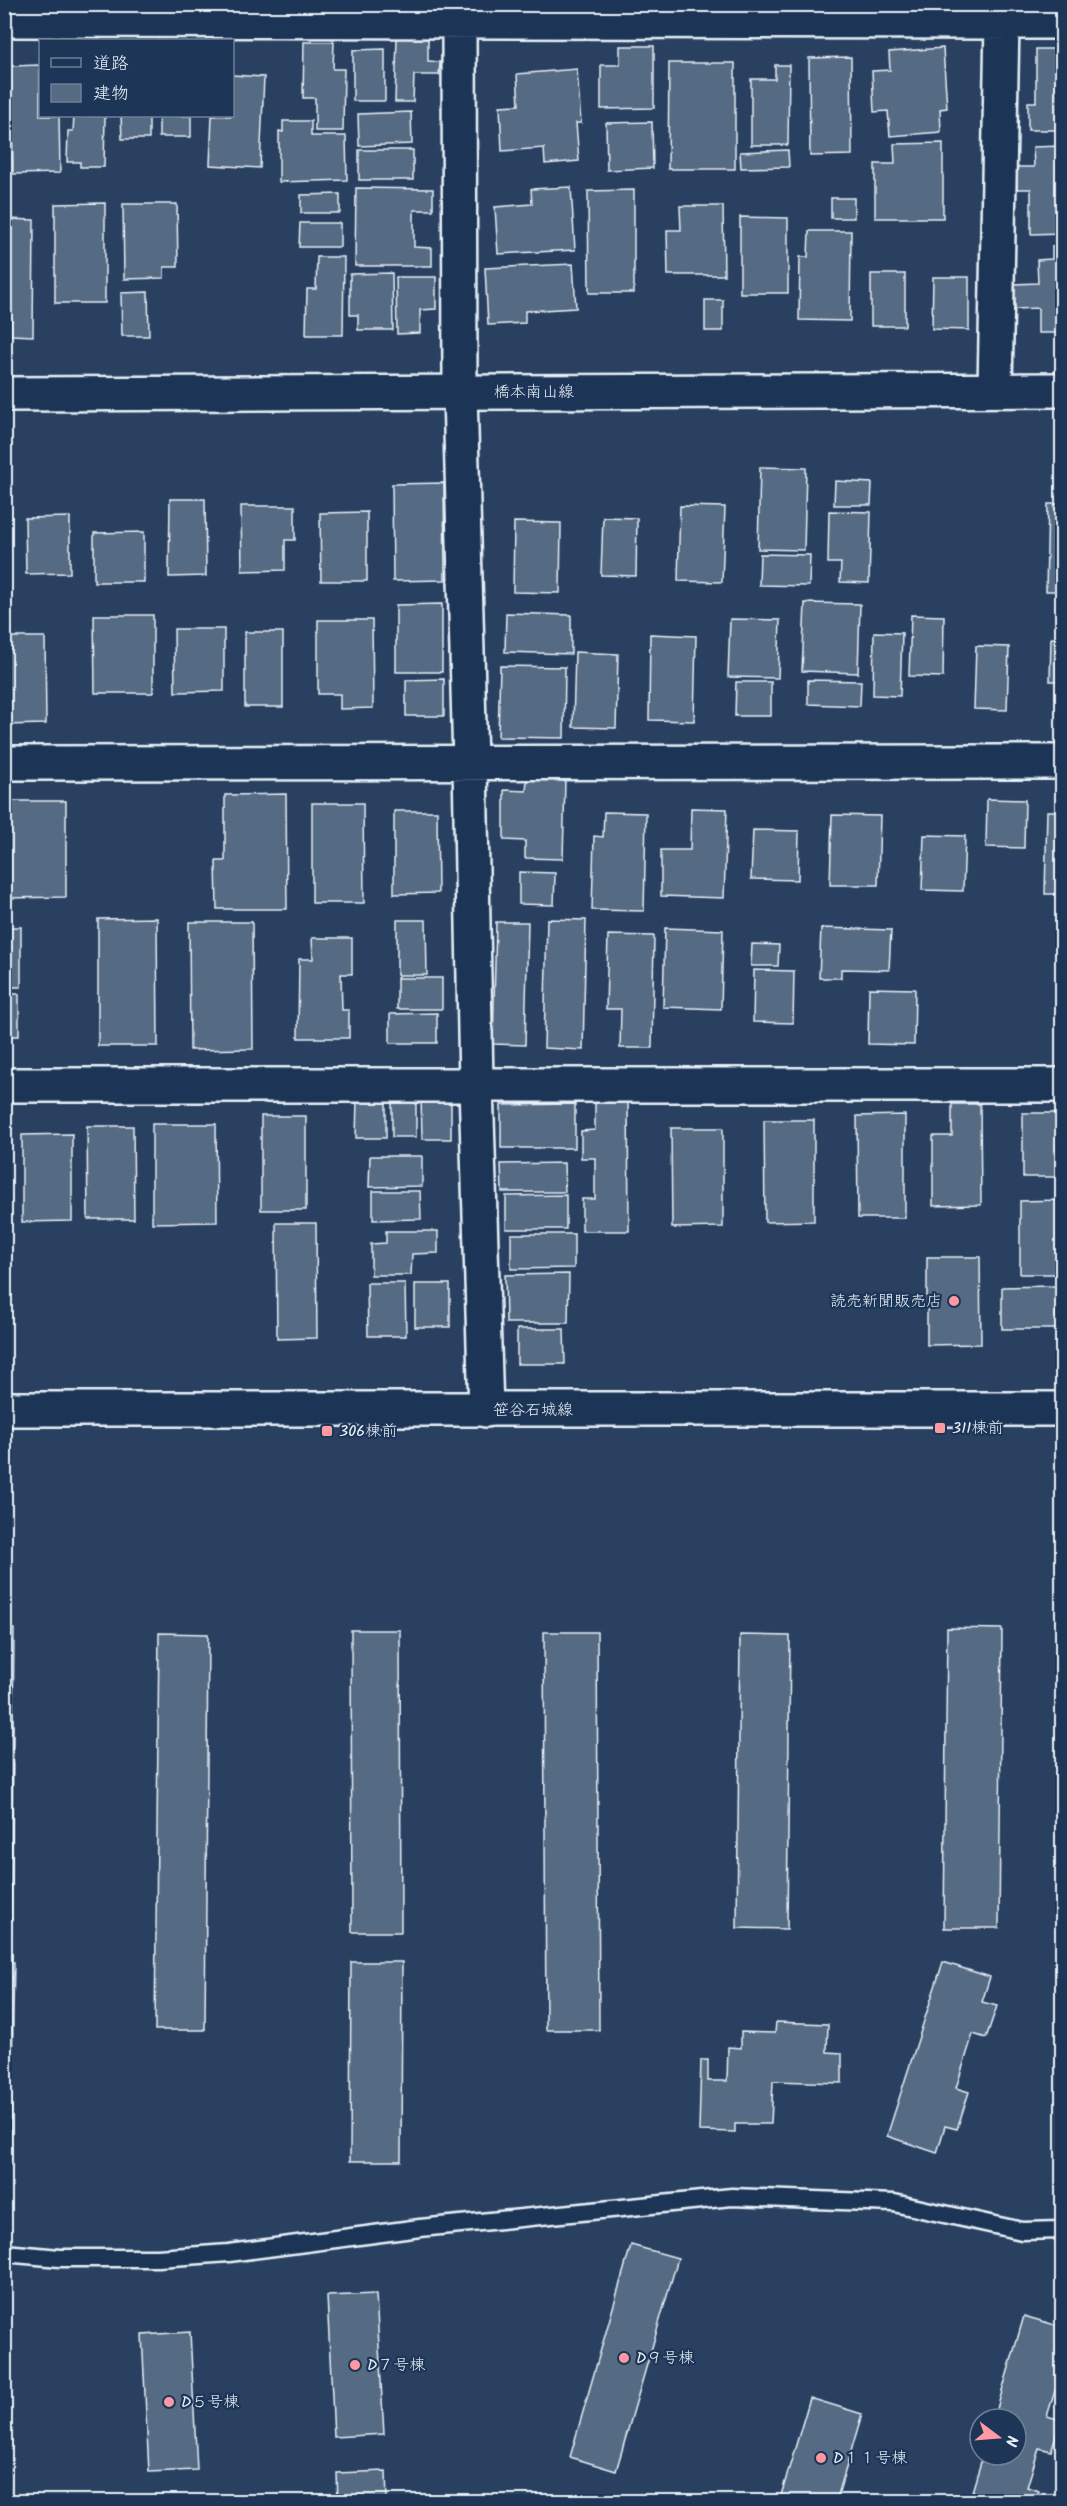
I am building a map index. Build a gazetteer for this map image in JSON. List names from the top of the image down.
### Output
{
  "streets": {
    "street": ["橋本南山線", "笹谷石城線"]
  },
  "places": {
    "other": [
      "読売新聞販売店",
      "D９号棟",
      "D７号棟",
      "D５号棟",
      "D１１号棟"
    ],
    "transit": ["311棟前", "306棟前"]
  },
  "legend": ["道路", "建物"],
  "north": "right"
}
